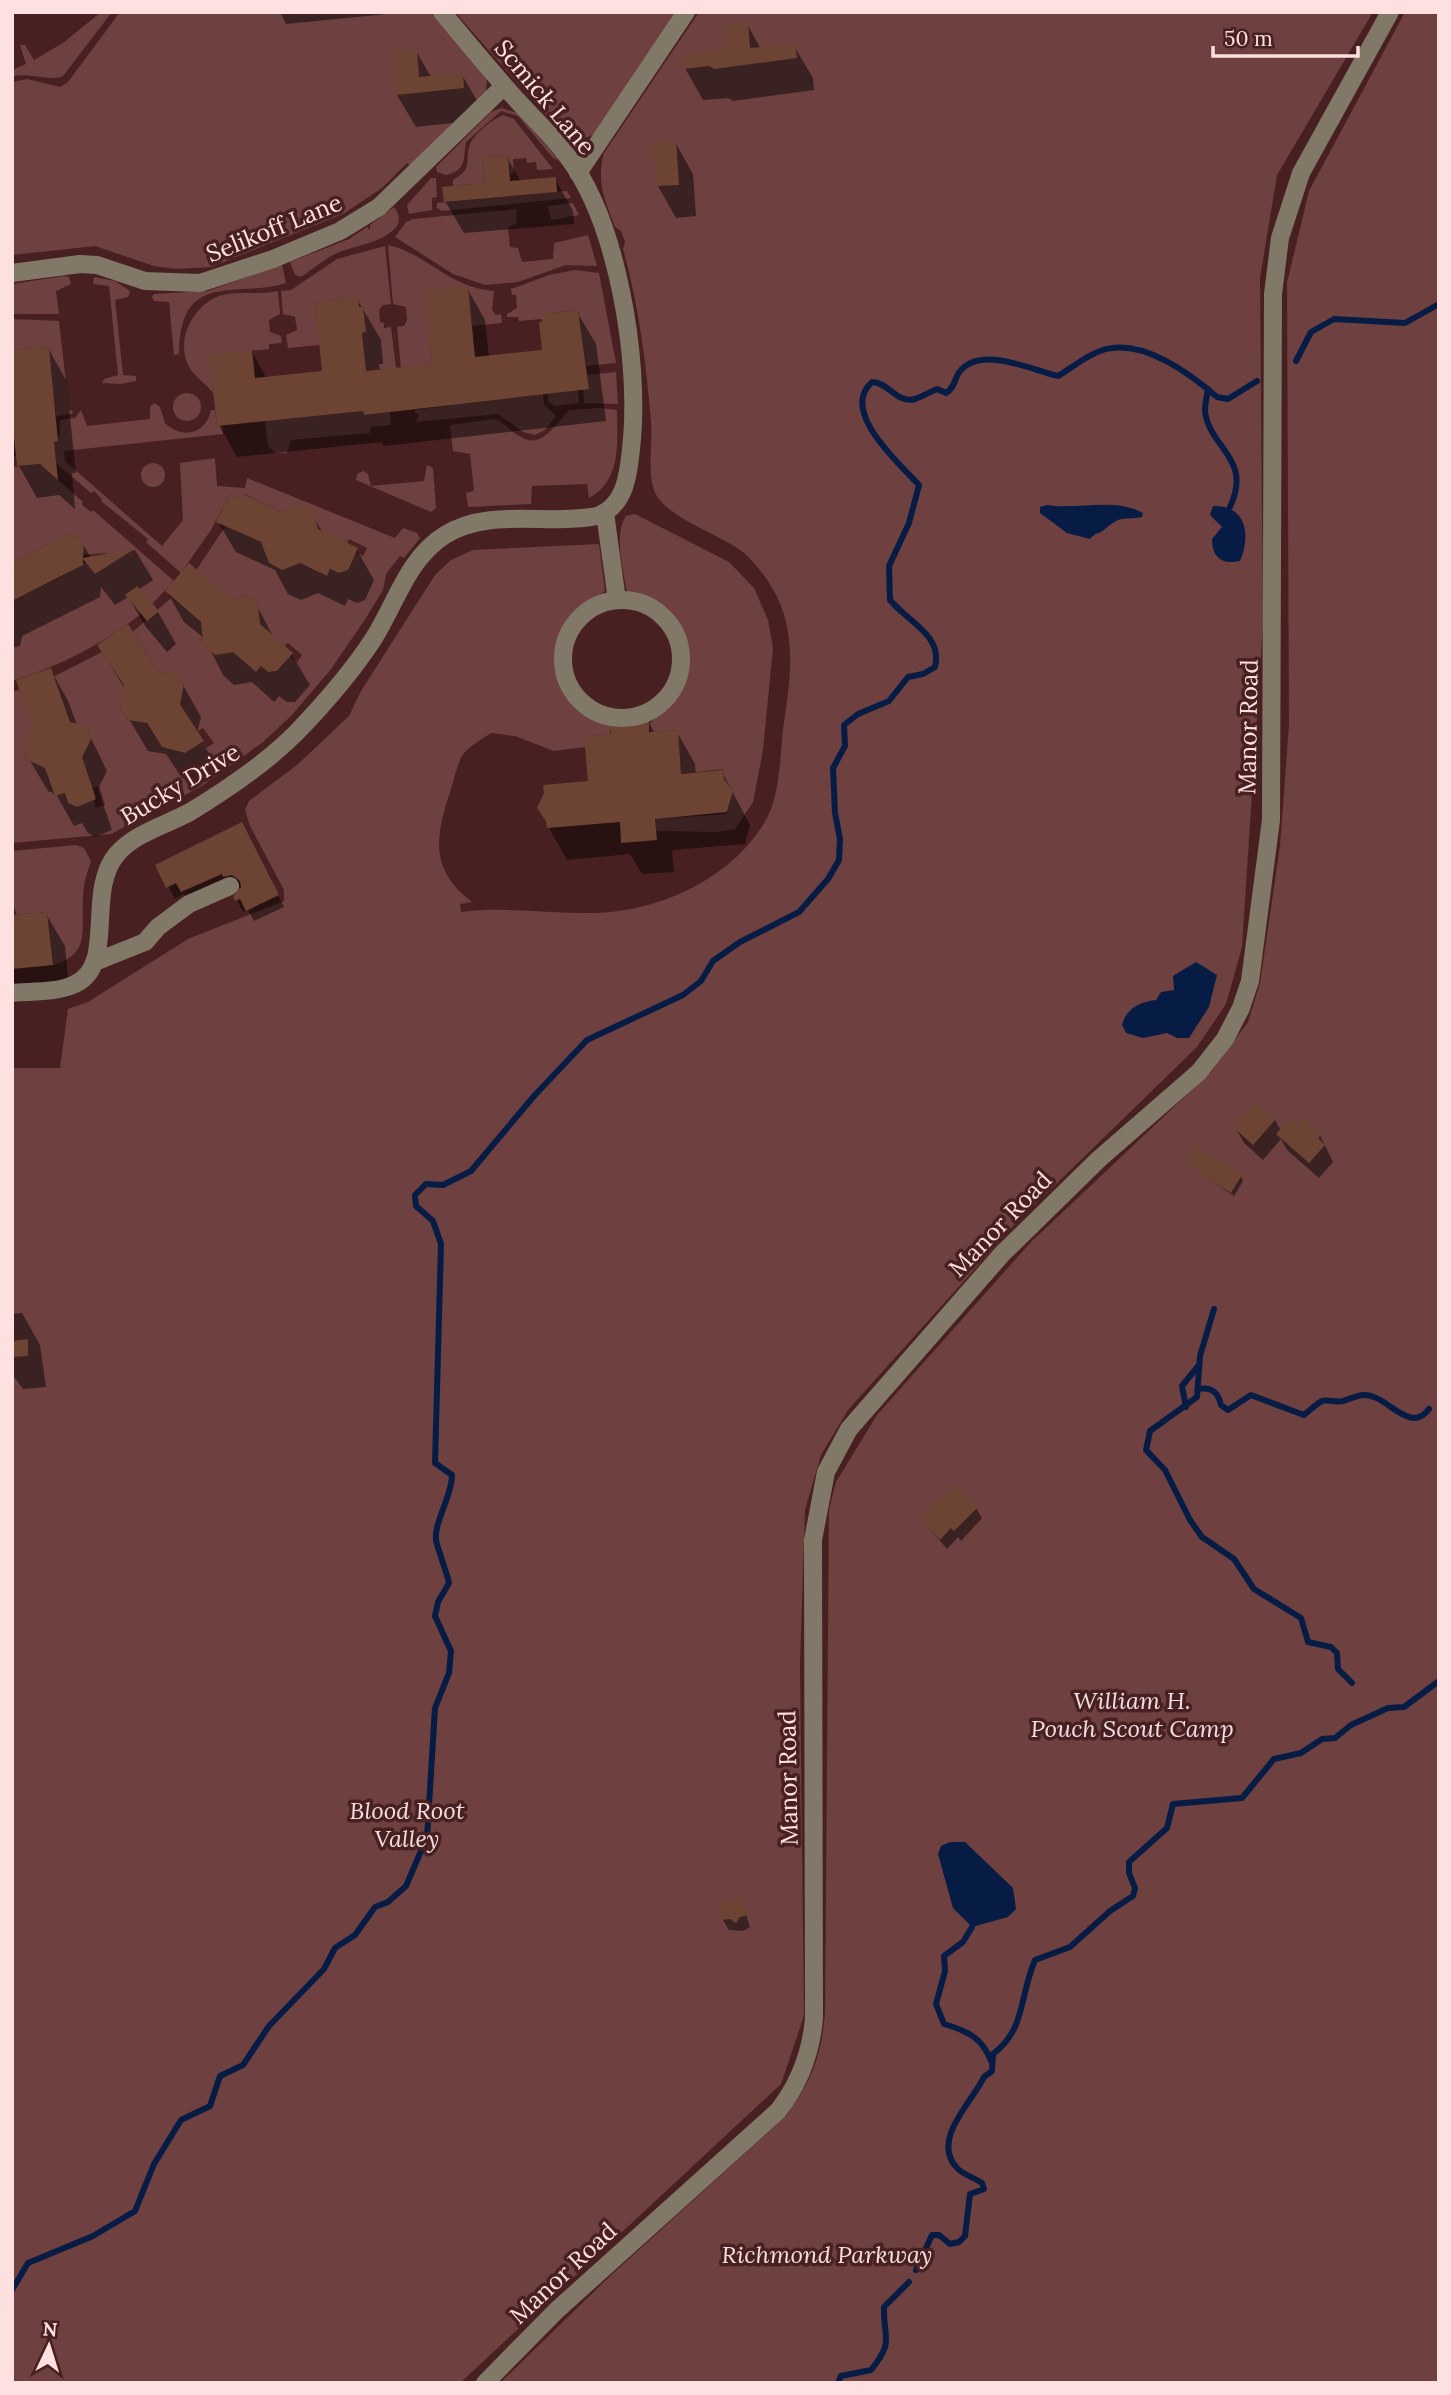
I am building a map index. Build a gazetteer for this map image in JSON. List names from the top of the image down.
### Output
{
  "streets": {
    "street": [
      "Scmick Lane",
      "Selikoff Lane",
      "Manor Road",
      "Bucky Drive"
    ]
  },
  "crossings": [
    ["Scmick Lane", "Selikoff Lane"],
    ["Scmick Lane", "Bucky Drive"]
  ],
  "parks": ["William H. Pouch Scout Camp", "Blood Root Valley", "Richmond Parkway"],
  "scale_bar": "50 m",
  "north": "top"
}
